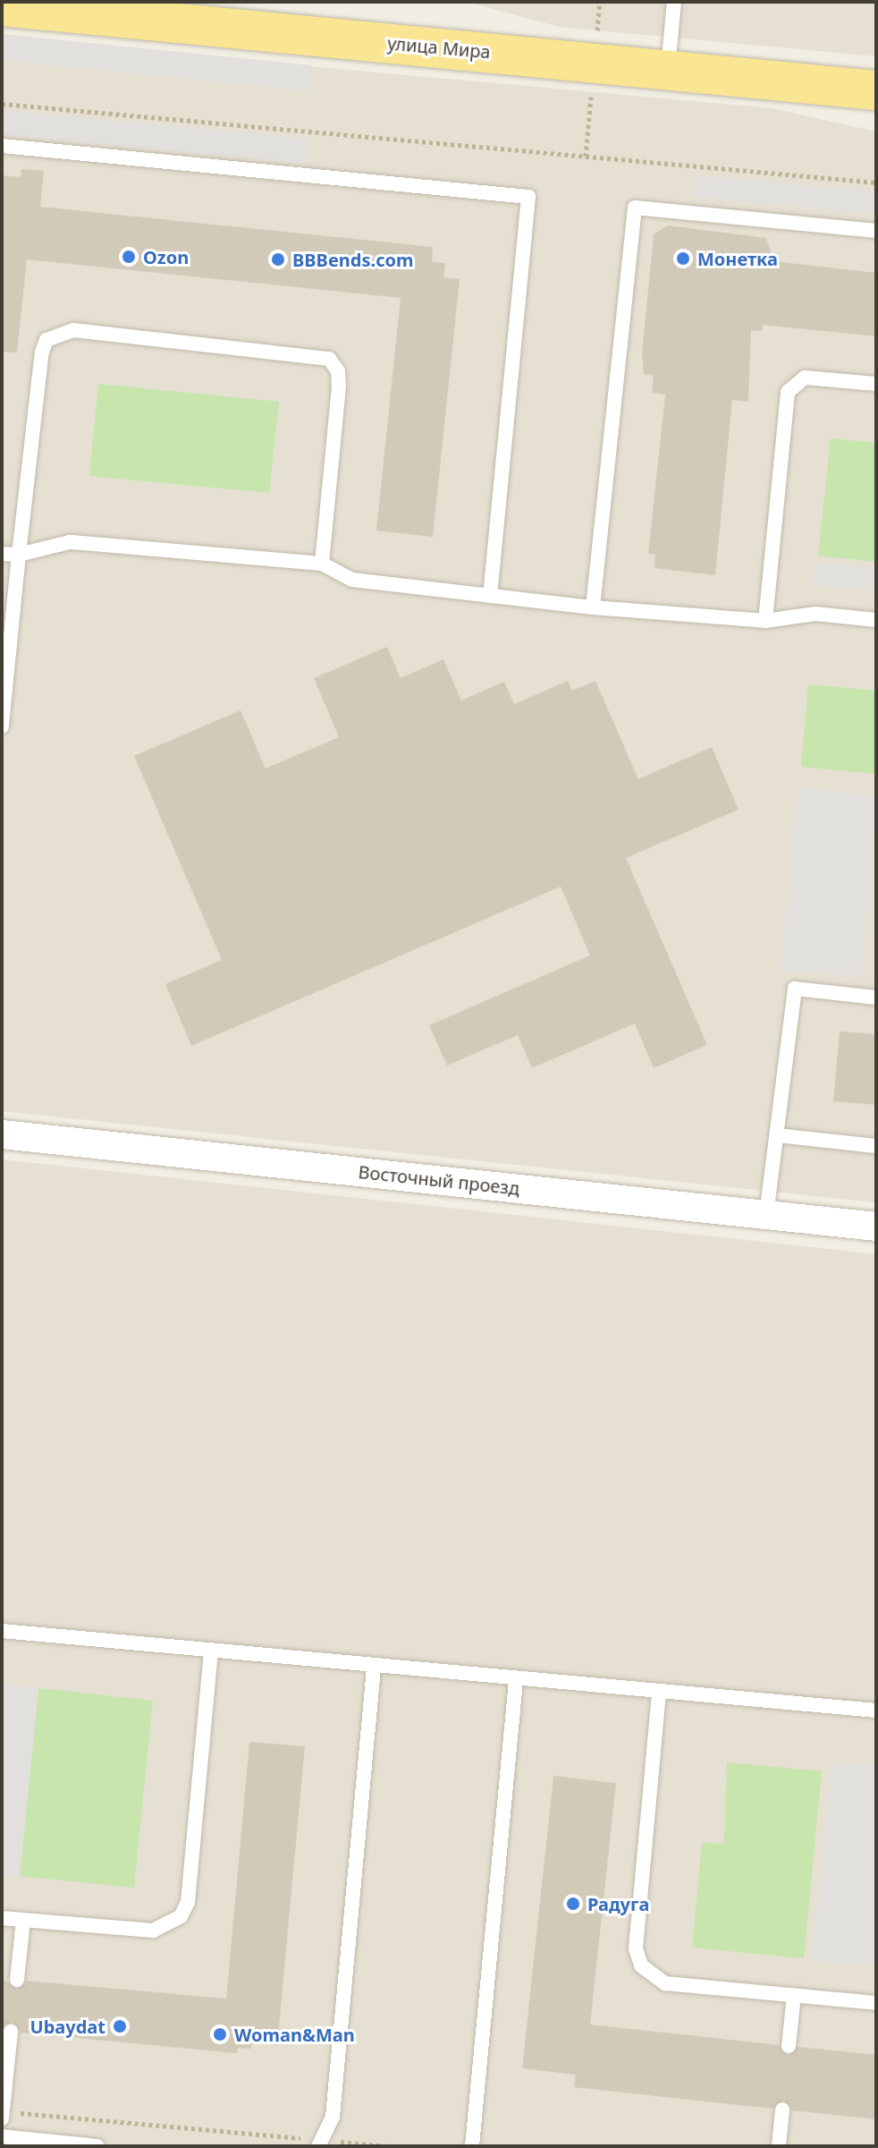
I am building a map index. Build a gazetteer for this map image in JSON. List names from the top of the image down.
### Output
{
  "streets": {
    "main road": ["улица Мира"],
    "street": ["Восточный проезд"]
  },
  "places": [
    "Ozon",
    "Монетка",
    "BBBends.com",
    "Радуга",
    "Ubaydat",
    "Woman&Man"
  ]
}
